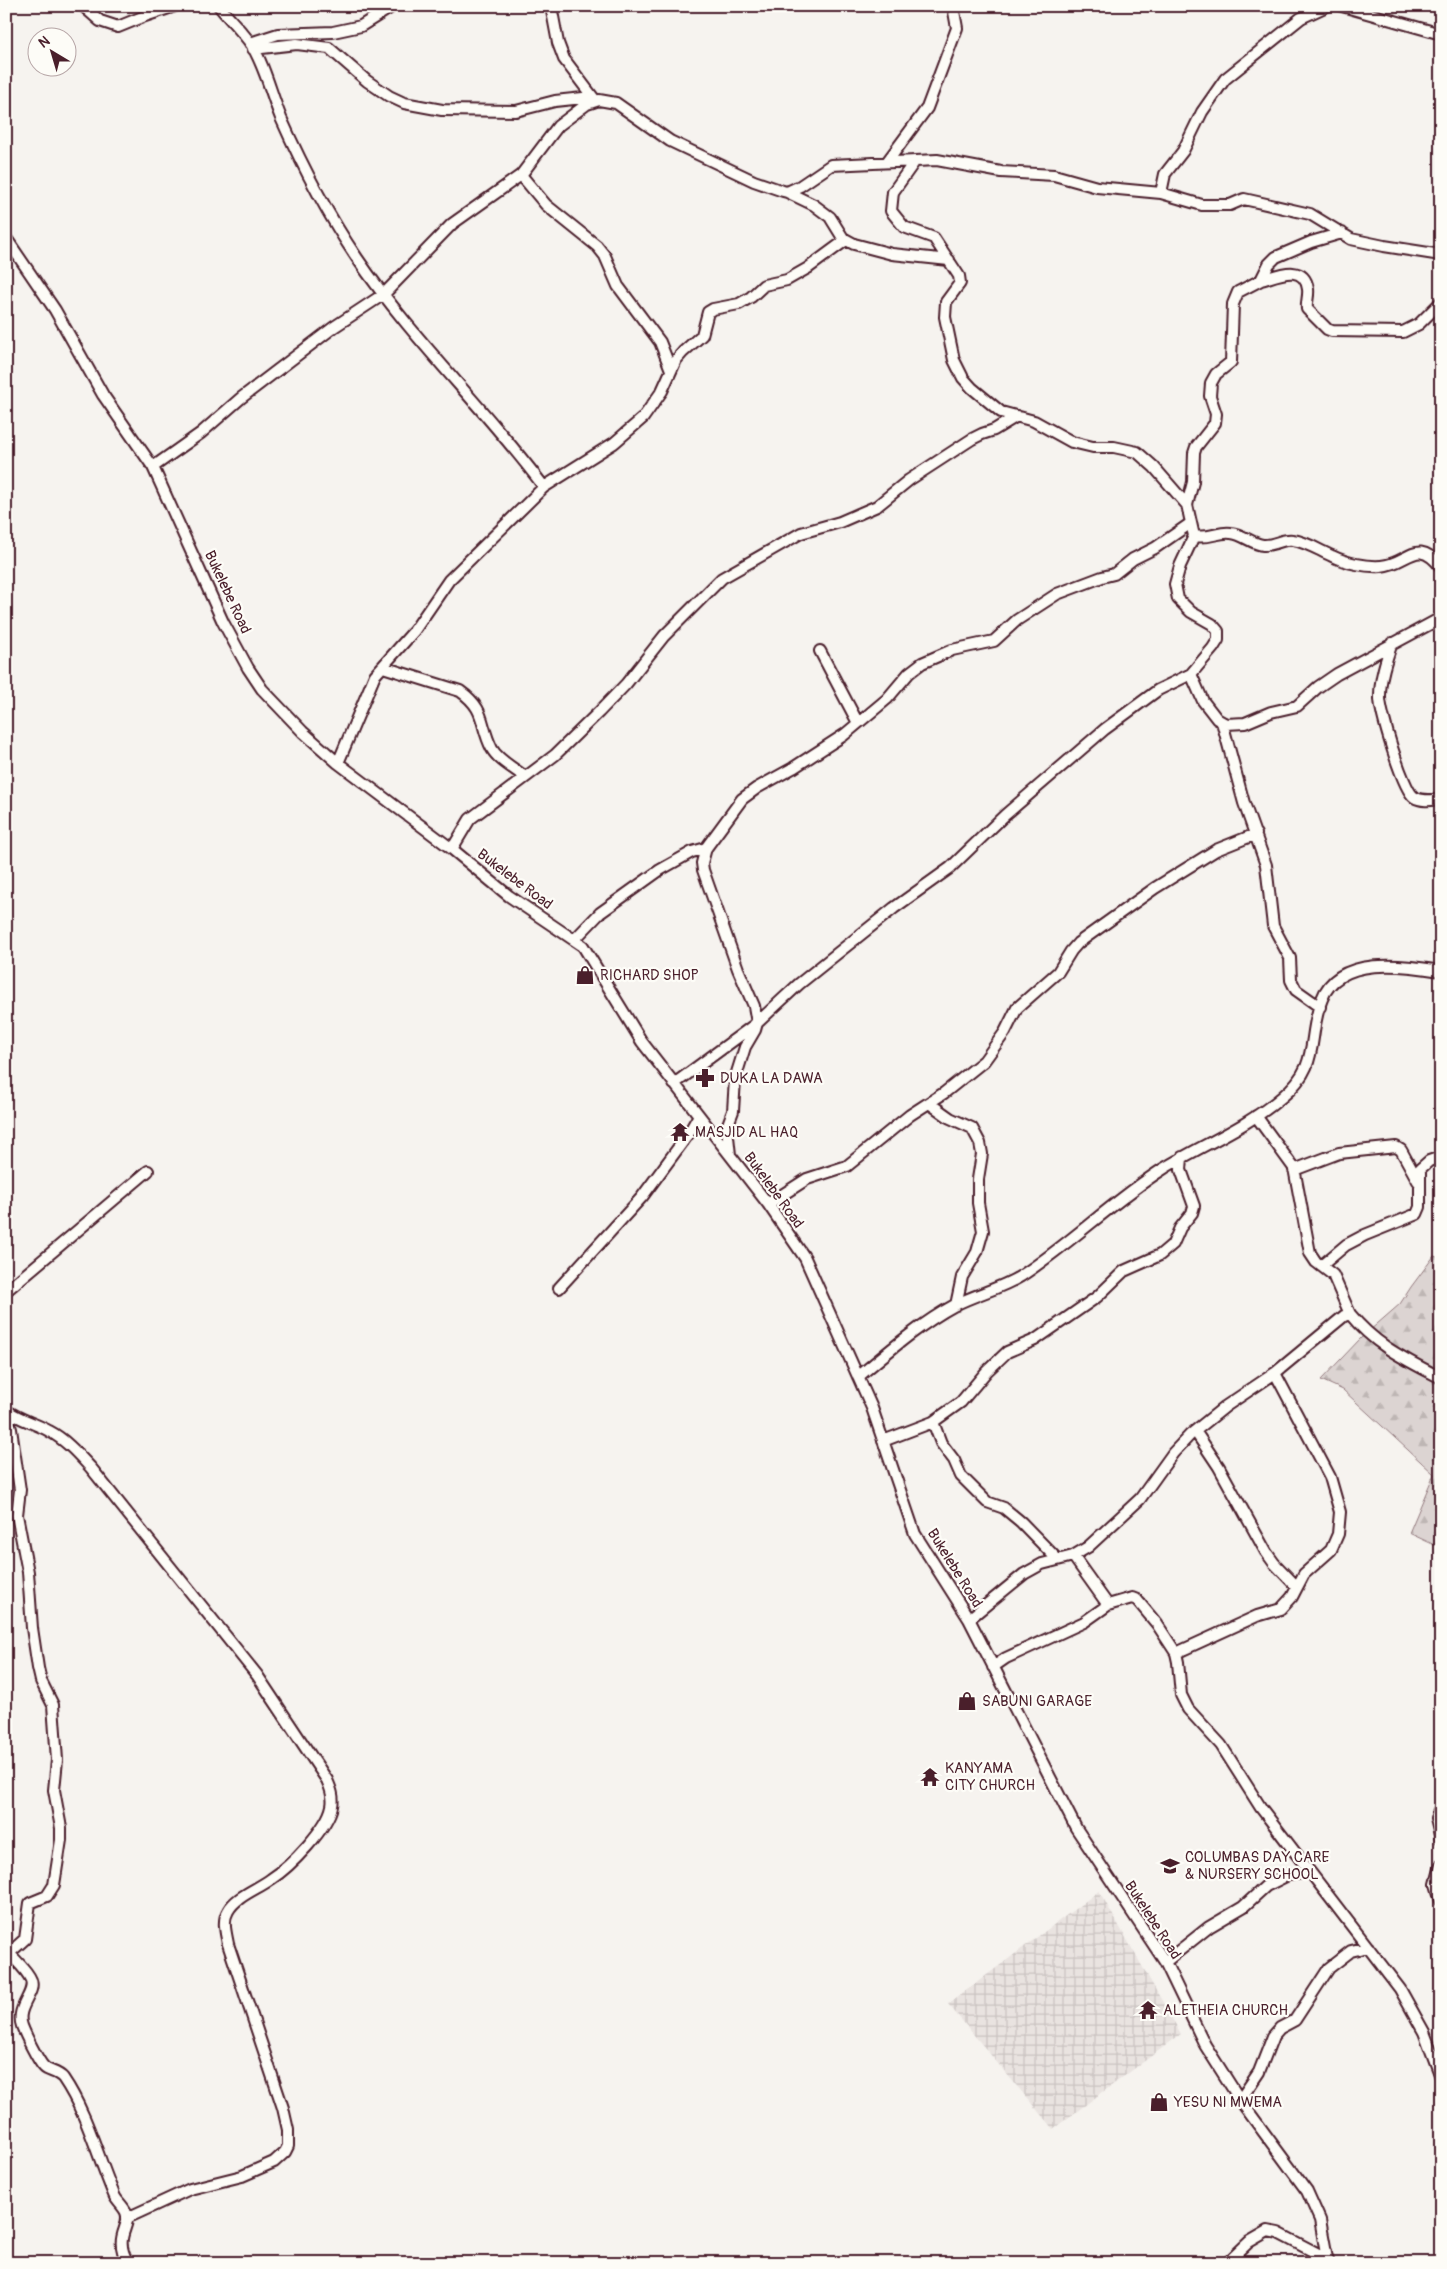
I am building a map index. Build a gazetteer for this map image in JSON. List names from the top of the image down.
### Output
{
  "streets": {
    "street": ["Bukelebe Road"]
  },
  "places": {
    "shop": ["RICHARD SHOP", "SABUNI GARAGE", "YESU NI MWEMA"],
    "pharmacy": ["DUKA LA DAWA"],
    "temple": ["MASJID AL HAQ", "KANYAMA CITY CHURCH", "ALETHEIA CHURCH"],
    "school or university": ["COLUMBAS DAY CARE & NURSERY SCHOOL"]
  },
  "north": "top left"
}
